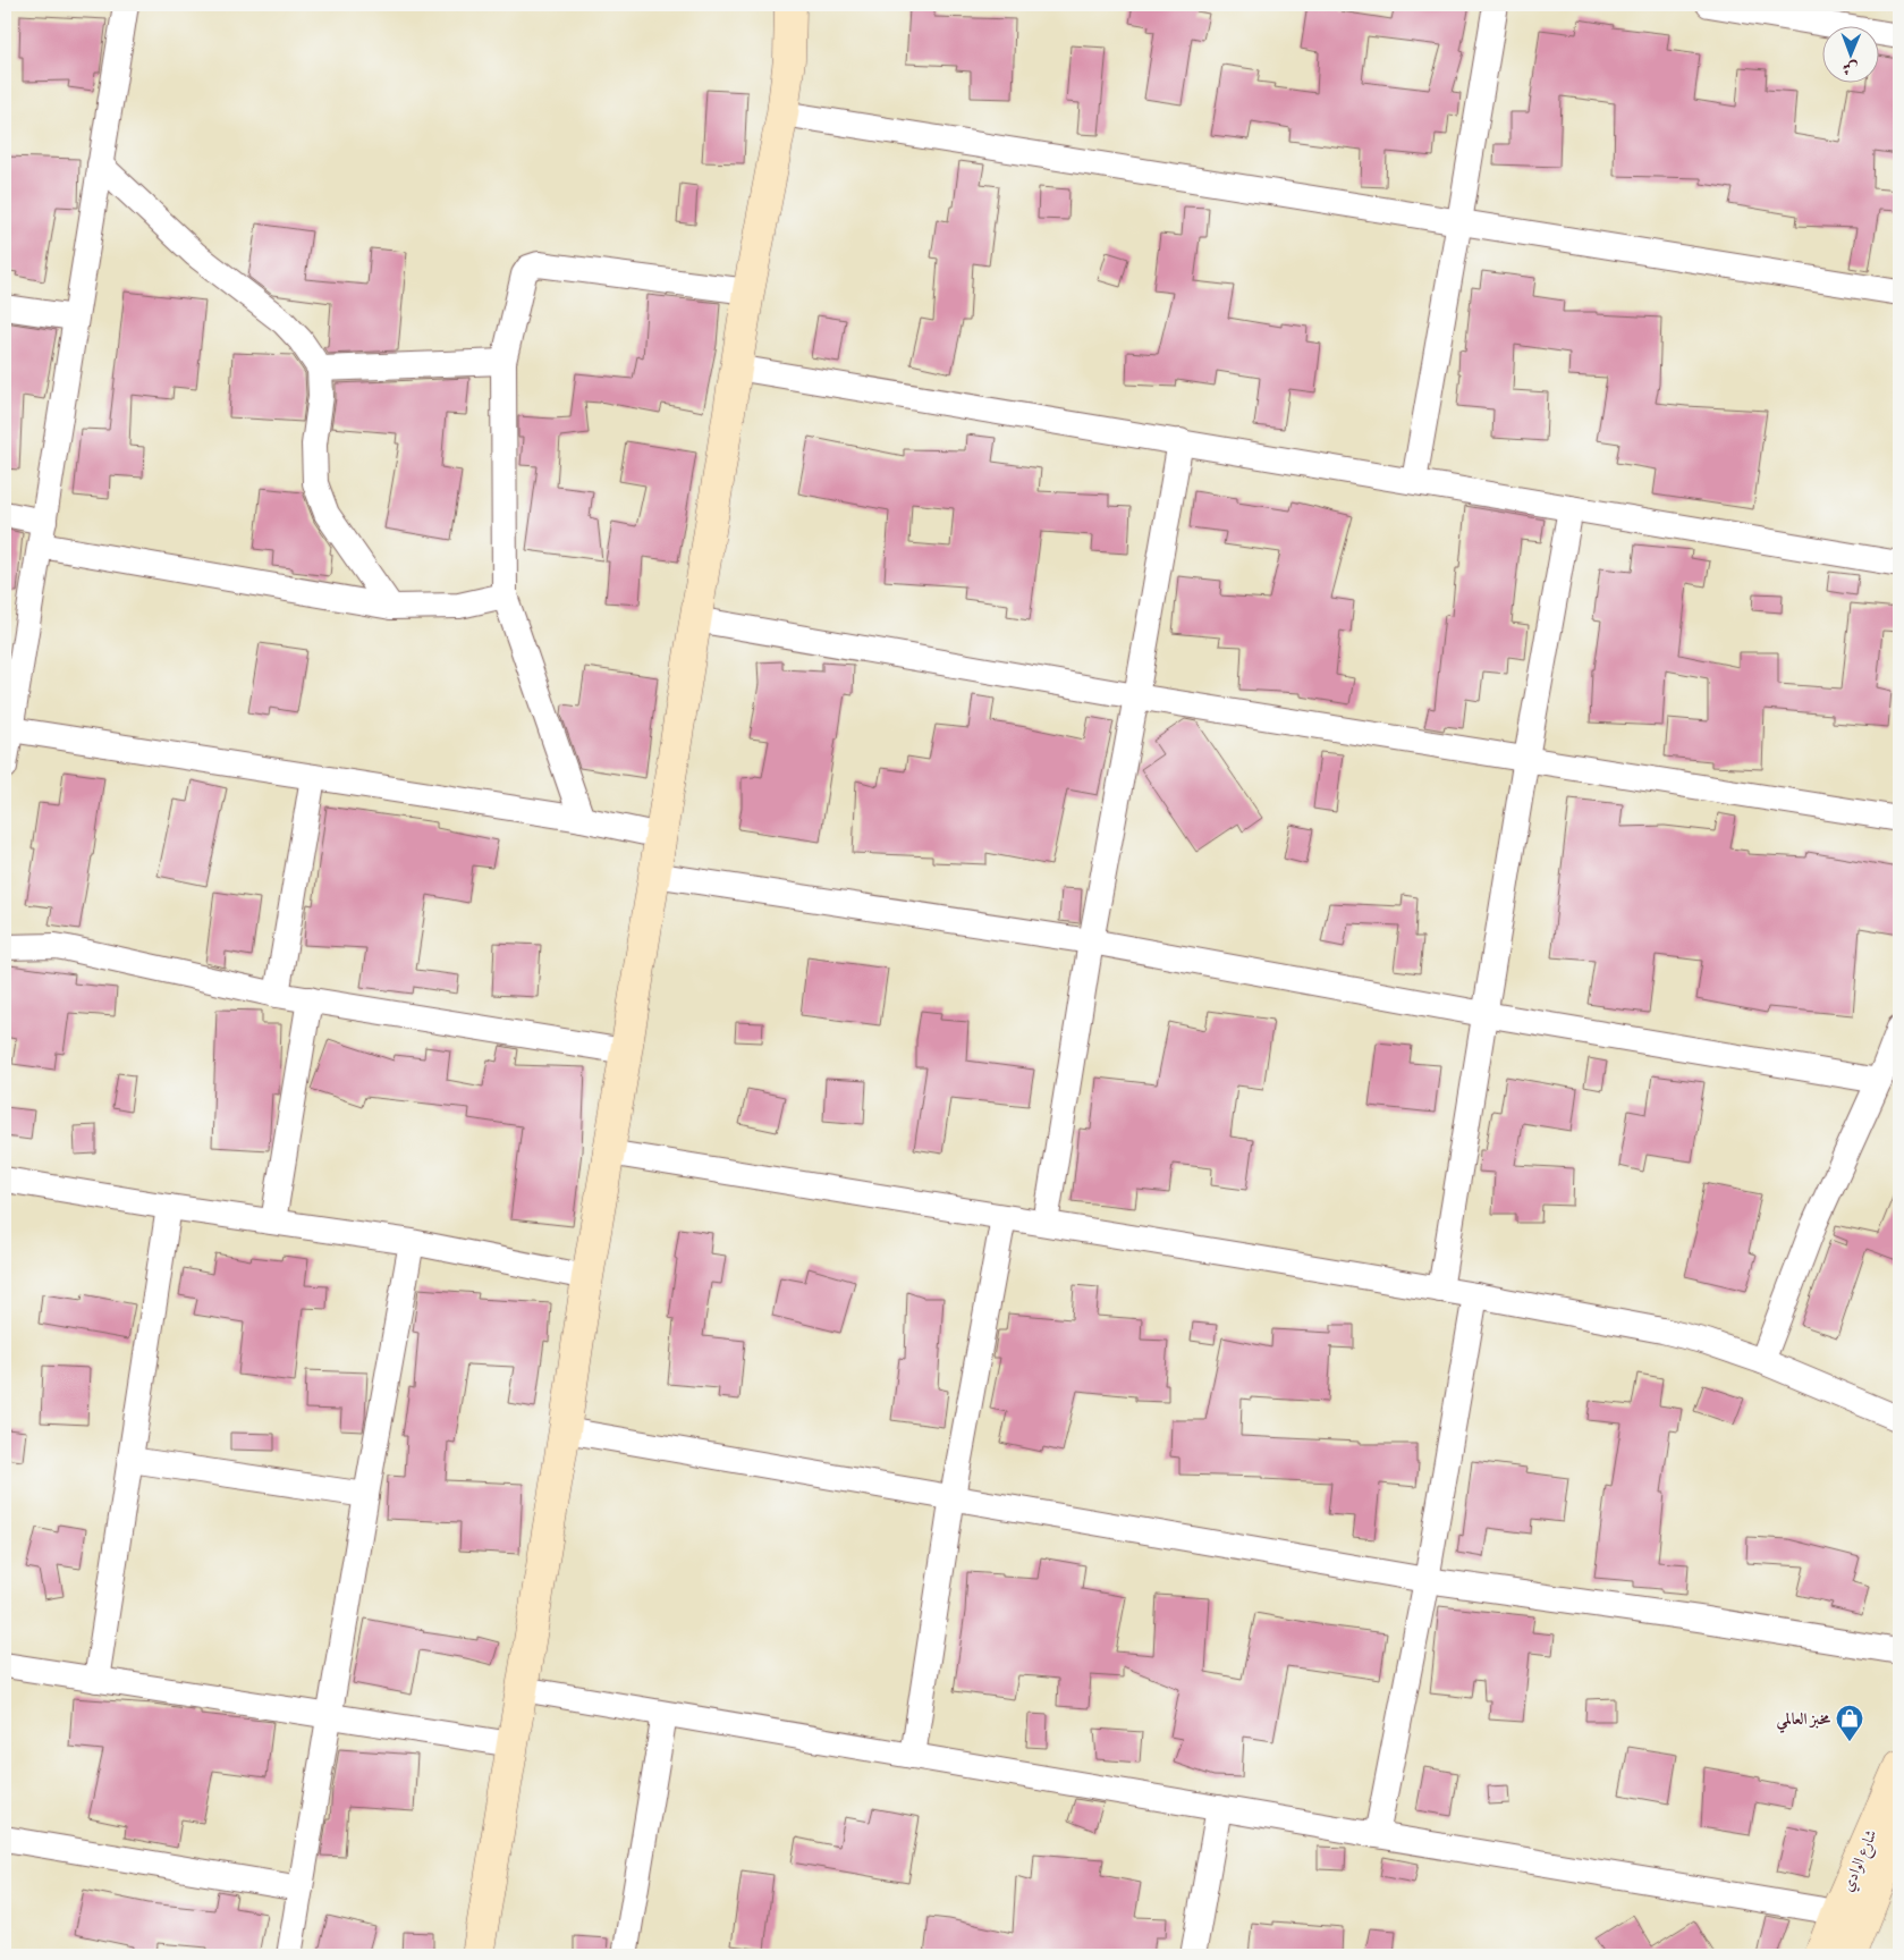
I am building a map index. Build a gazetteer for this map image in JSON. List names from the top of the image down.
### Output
{
  "streets": {
    "street": ["شارع الوادي"]
  },
  "places": {
    "shop": ["مخبز العالمي"]
  },
  "north": "bottom"
}
